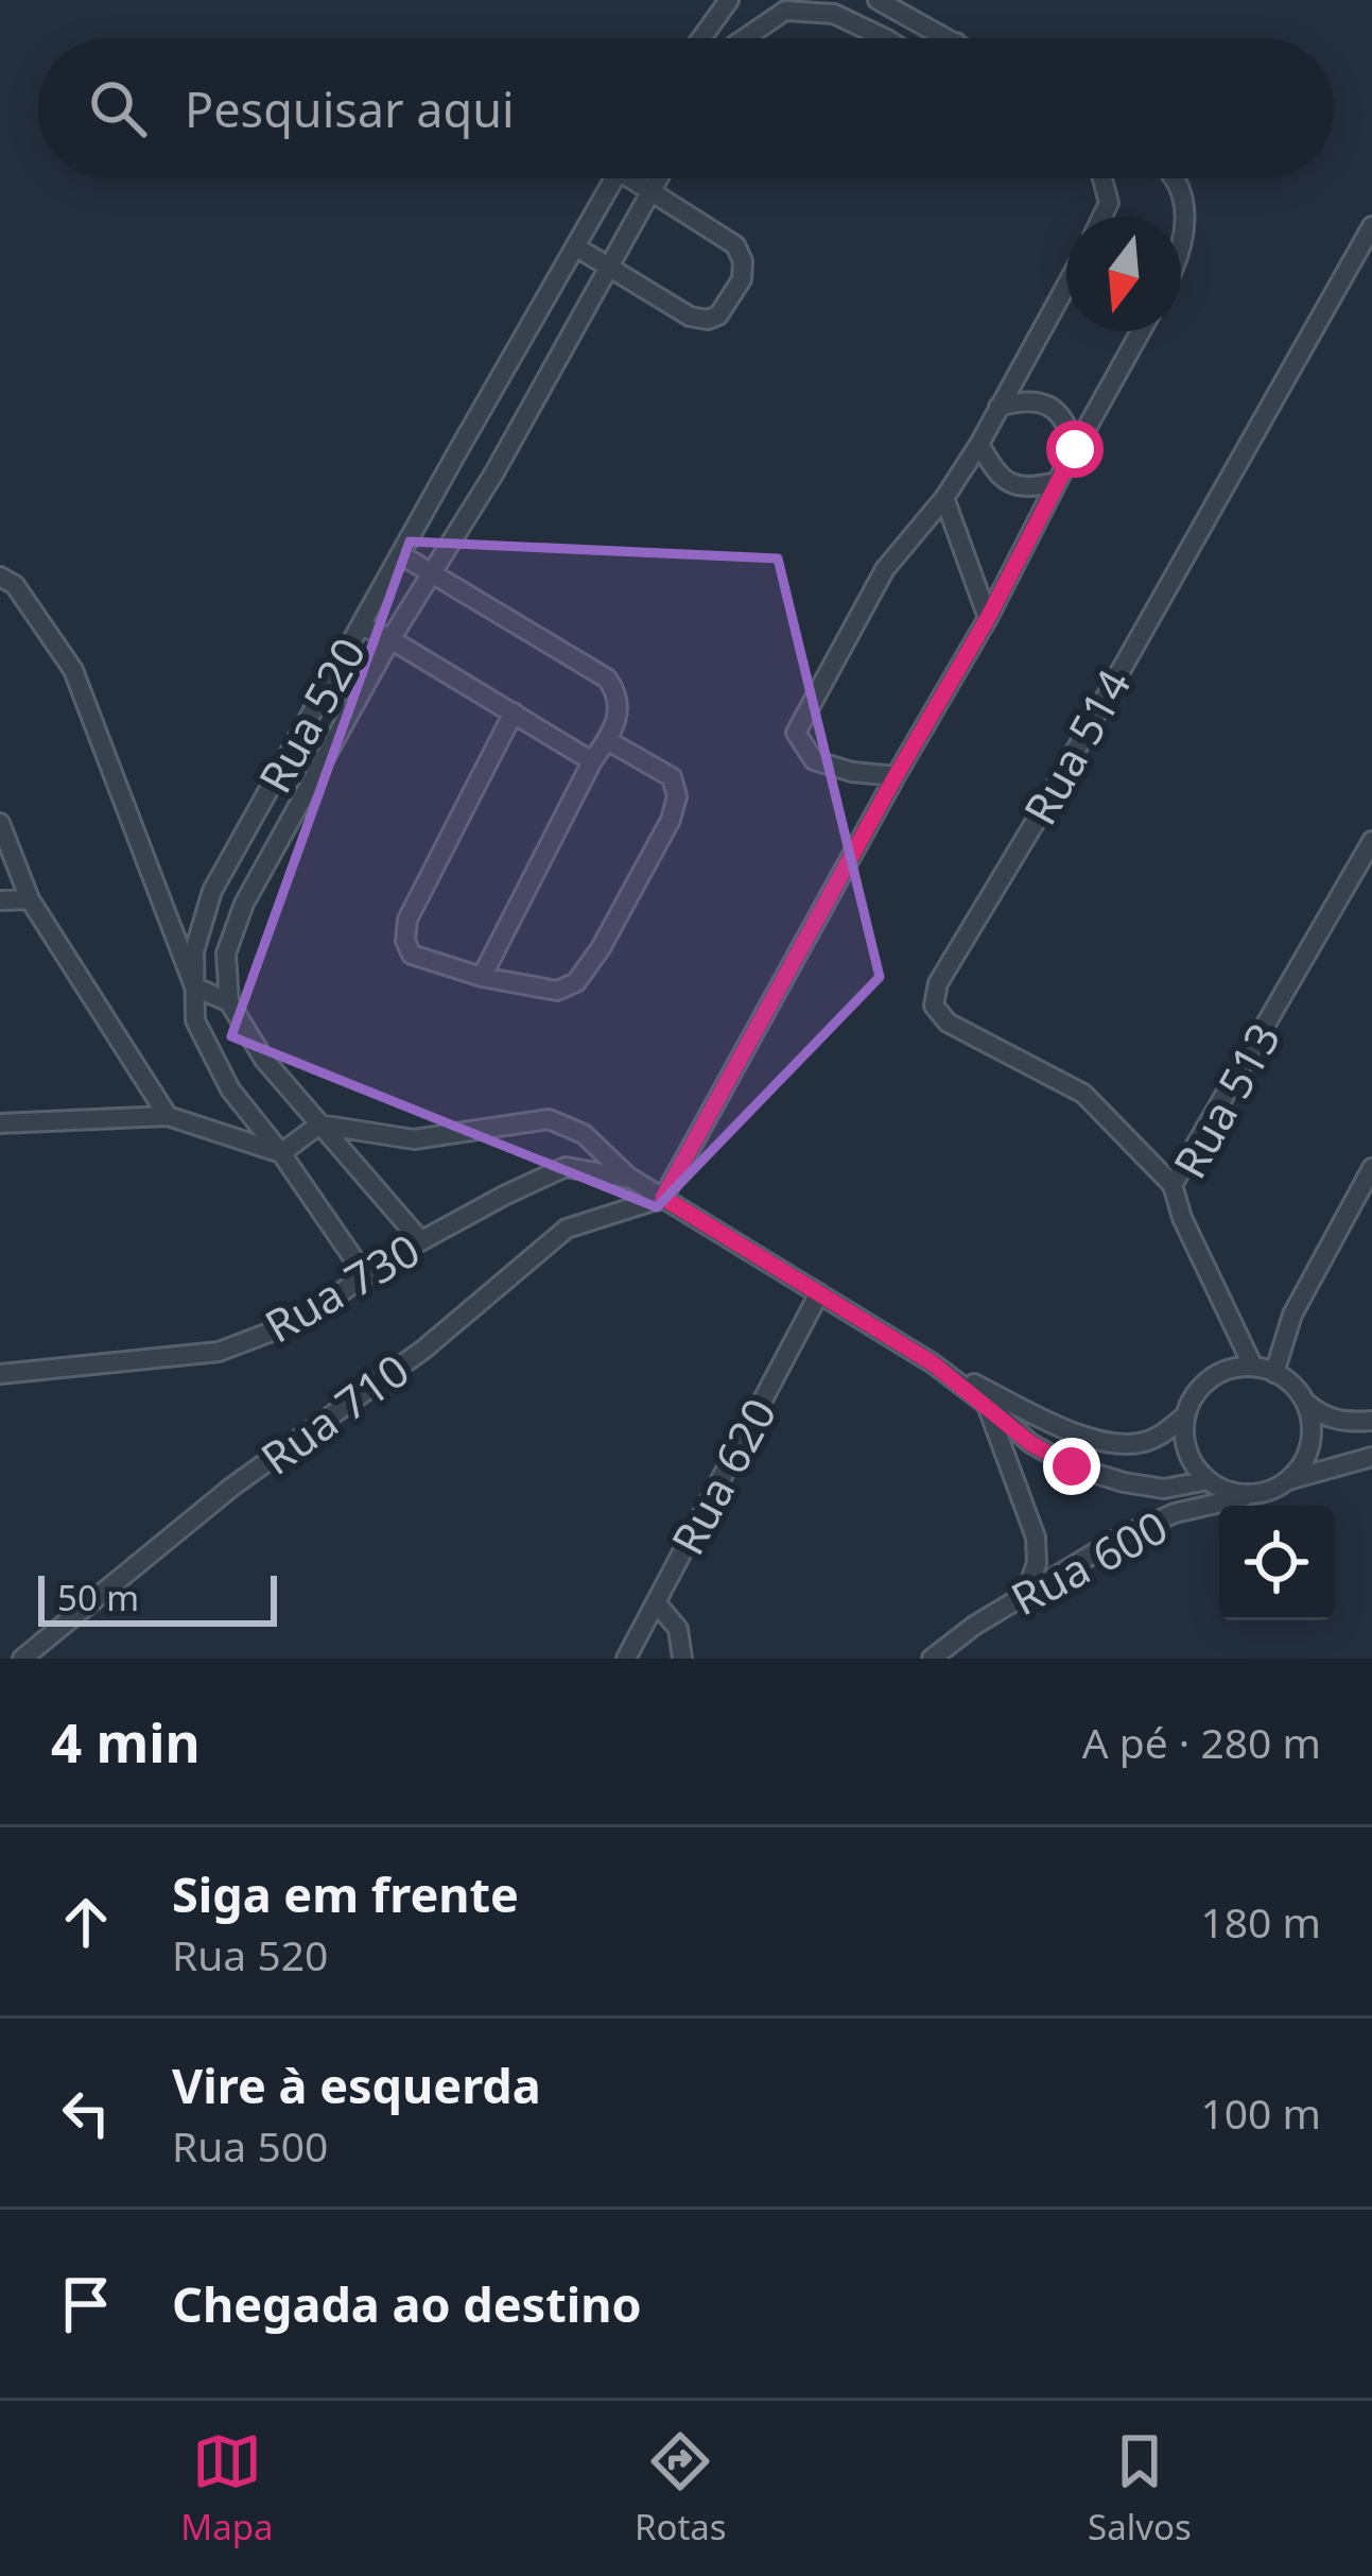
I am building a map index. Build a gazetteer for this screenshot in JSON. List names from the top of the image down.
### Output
{
  "streets": {
    "lane": [
      "Rua 520",
      "Rua 514",
      "Rua 513",
      "Rua 730",
      "Rua 710",
      "Rua 620",
      "Rua 600"
    ]
  },
  "crossings": [
    ["Rua 520", "Rua 730"],
    ["Rua 514", "Rua 513"],
    ["Rua 513", "Rua 600"],
    ["Rua 730", "Rua 710"],
    ["Rua 730", "Rua 620"]
  ],
  "scale_bar": "50 m",
  "north": "bottom",
  "page": {
    "search": "Pesquisar aqui",
    "scale": "50 m",
    "heading": ["4 min", "A pé · 280 m"],
    "list": [
      ["Siga em frente", "Rua 520", "180 m"],
      ["Vire à esquerda", "Rua 500", "100 m"],
      "Chegada ao destino"
    ],
    "nav": ["Mapa", "Rotas", "Salvos"]
  }
}
